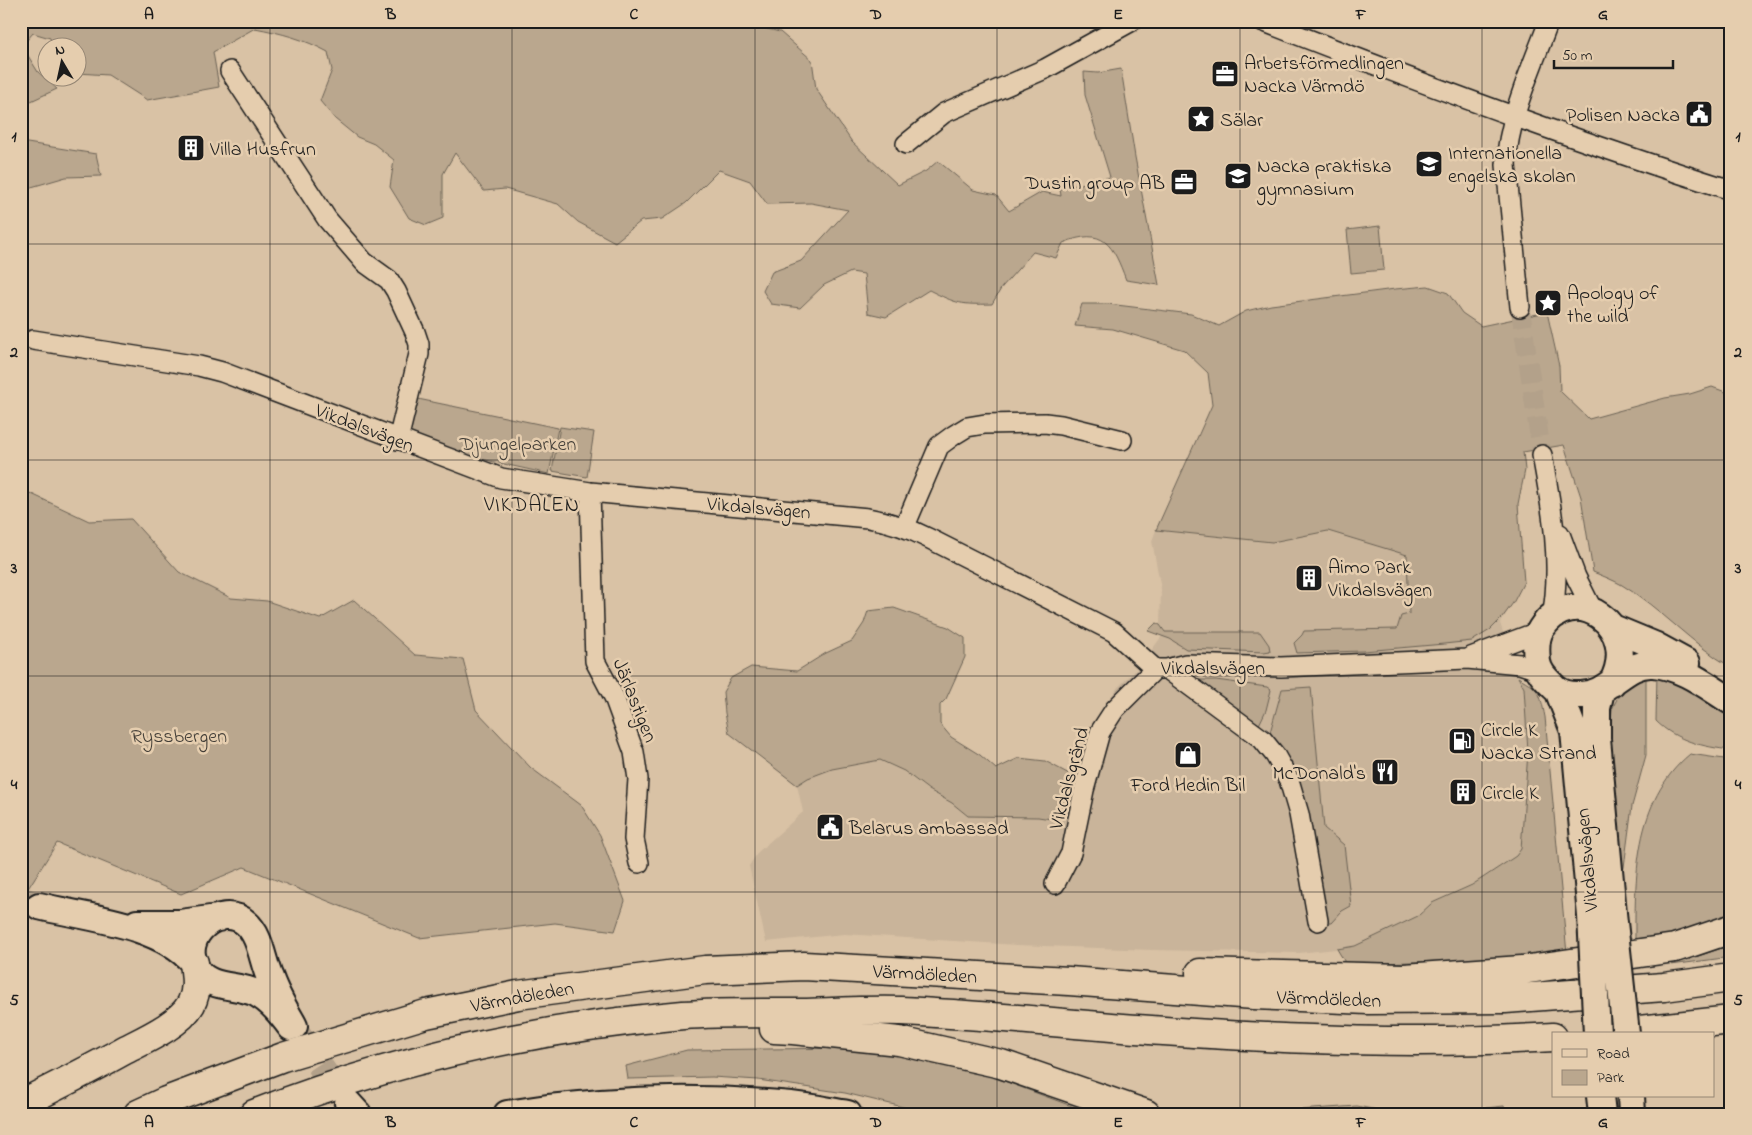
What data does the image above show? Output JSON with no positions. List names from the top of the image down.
{
  "streets": {
    "highway": ["Värmdöleden"],
    "street": ["Vikdalsvägen", "Järlastigen", "Vikdalsgränd"]
  },
  "crossings": [
    ["Vikdalsvägen", "Järlastigen"],
    ["Vikdalsvägen", "Vikdalsgränd"]
  ],
  "districts": ["VIKDALEN"],
  "parks": ["Djungelparken", "Ryssbergen"],
  "places": {
    "office": ["Arbetsförmedlingen Nacka Värmdö", "Dustin group AB"],
    "public building": ["Polisen Nacka", "Belarus ambassad"],
    "place": ["Sälar", "Apology of the wild"],
    "building": ["Villa Husfrun", "Aimo Park Vikdalsvägen", "Circle K"],
    "school or university": ["Internationella engelska skolan", "Nacka praktiska gymnasium"],
    "fuel station": ["Circle K Nacka Strand"],
    "shop": ["Ford Hedin Bil"],
    "restaurant": ["McDonald's"]
  },
  "legend": ["Road", "Park"],
  "scale_bar": "50 m",
  "north": "top",
  "grid": {
    "columns": [
      "A",
      "B",
      "C",
      "D",
      "E",
      "F",
      "G"
    ],
    "rows": [
      "1",
      "2",
      "3",
      "4",
      "5"
    ]
  }
}
